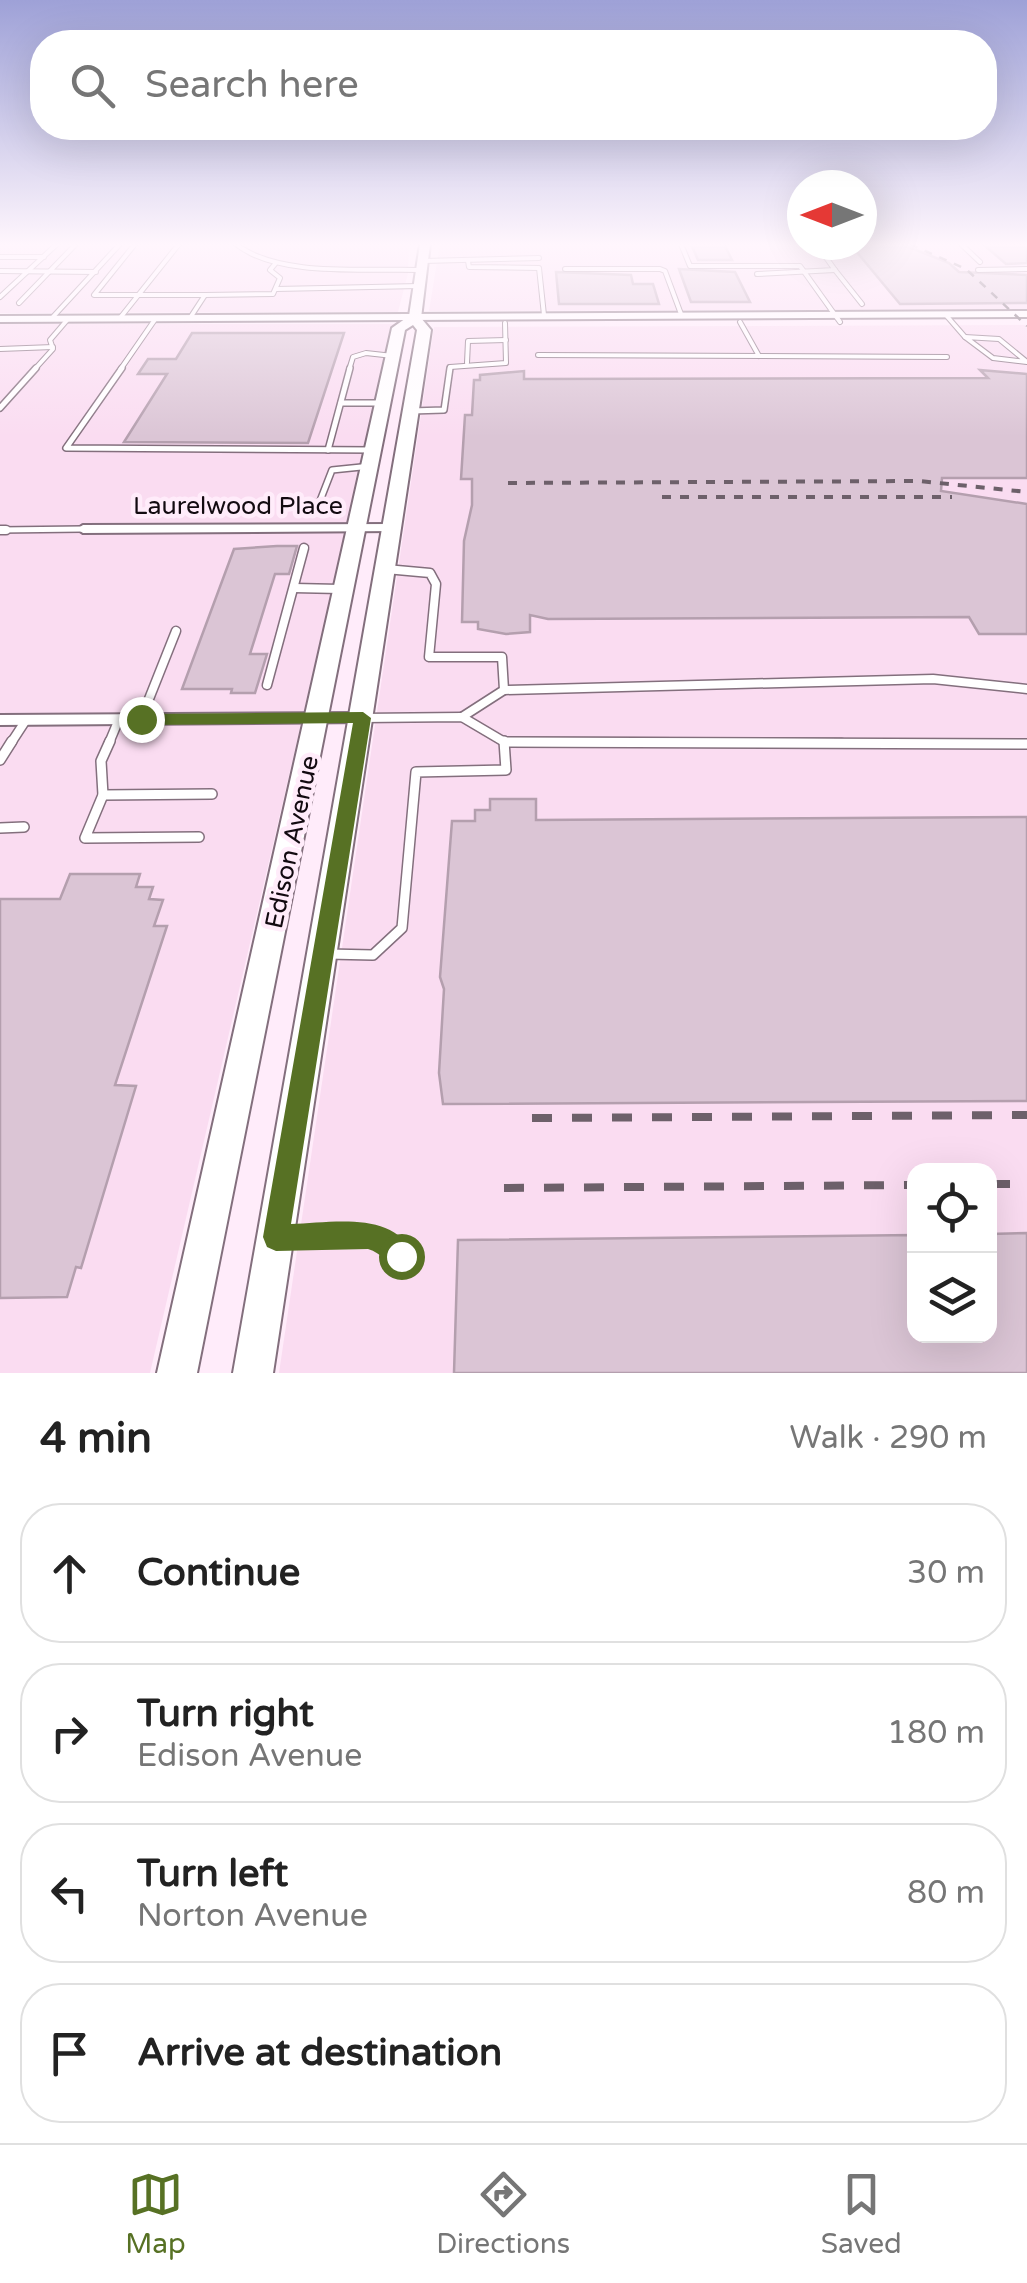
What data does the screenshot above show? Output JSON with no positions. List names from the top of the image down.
{
  "streets": {
    "main road": ["Edison Avenue"],
    "street": ["Laurelwood Place"]
  },
  "crossings": [
    ["Laurelwood Place", "Edison Avenue"]
  ],
  "north": "left",
  "page": {
    "search": "Search here",
    "heading": ["4 min", "Walk · 290 m"],
    "list": [
      ["Continue", "30 m"],
      ["Turn right", "Edison Avenue", "180 m"],
      ["Turn left", "Norton Avenue", "80 m"],
      "Arrive at destination"
    ],
    "nav": ["Map", "Directions", "Saved"]
  }
}
